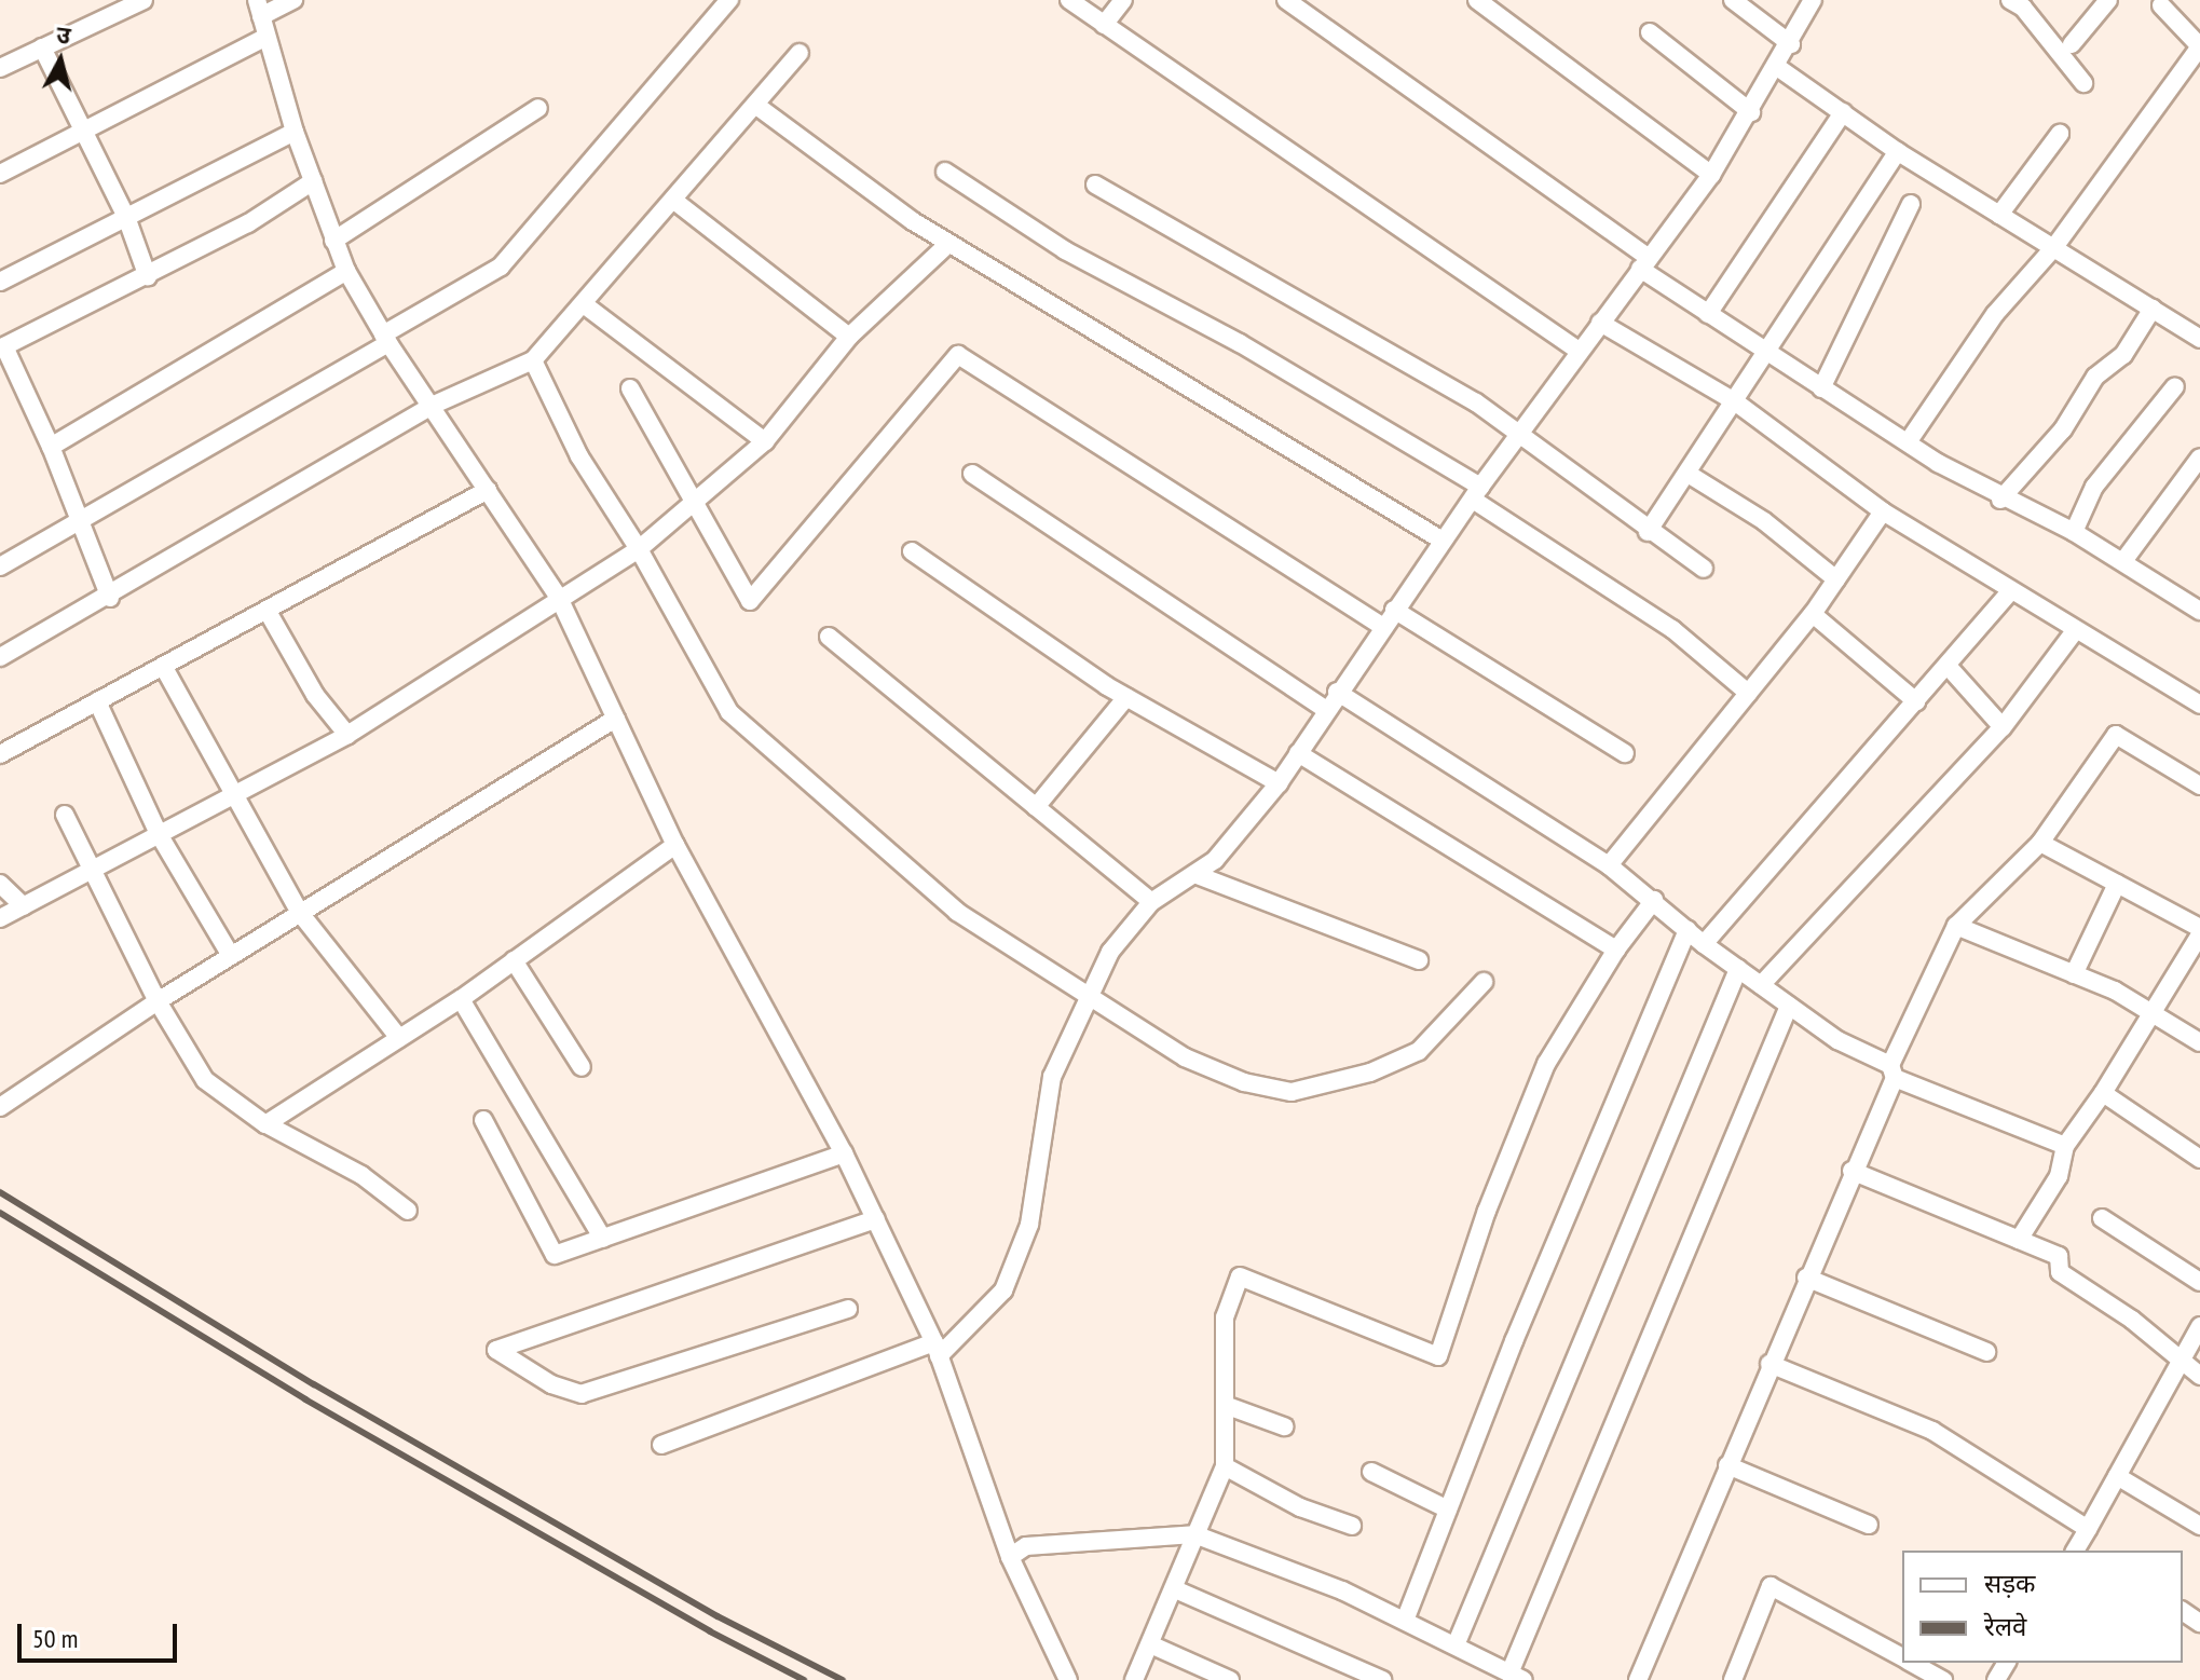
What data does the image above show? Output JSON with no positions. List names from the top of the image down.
{
  "legend": ["सड़क", "रेलवे"],
  "scale_bar": "50 m",
  "north": "top"
}
